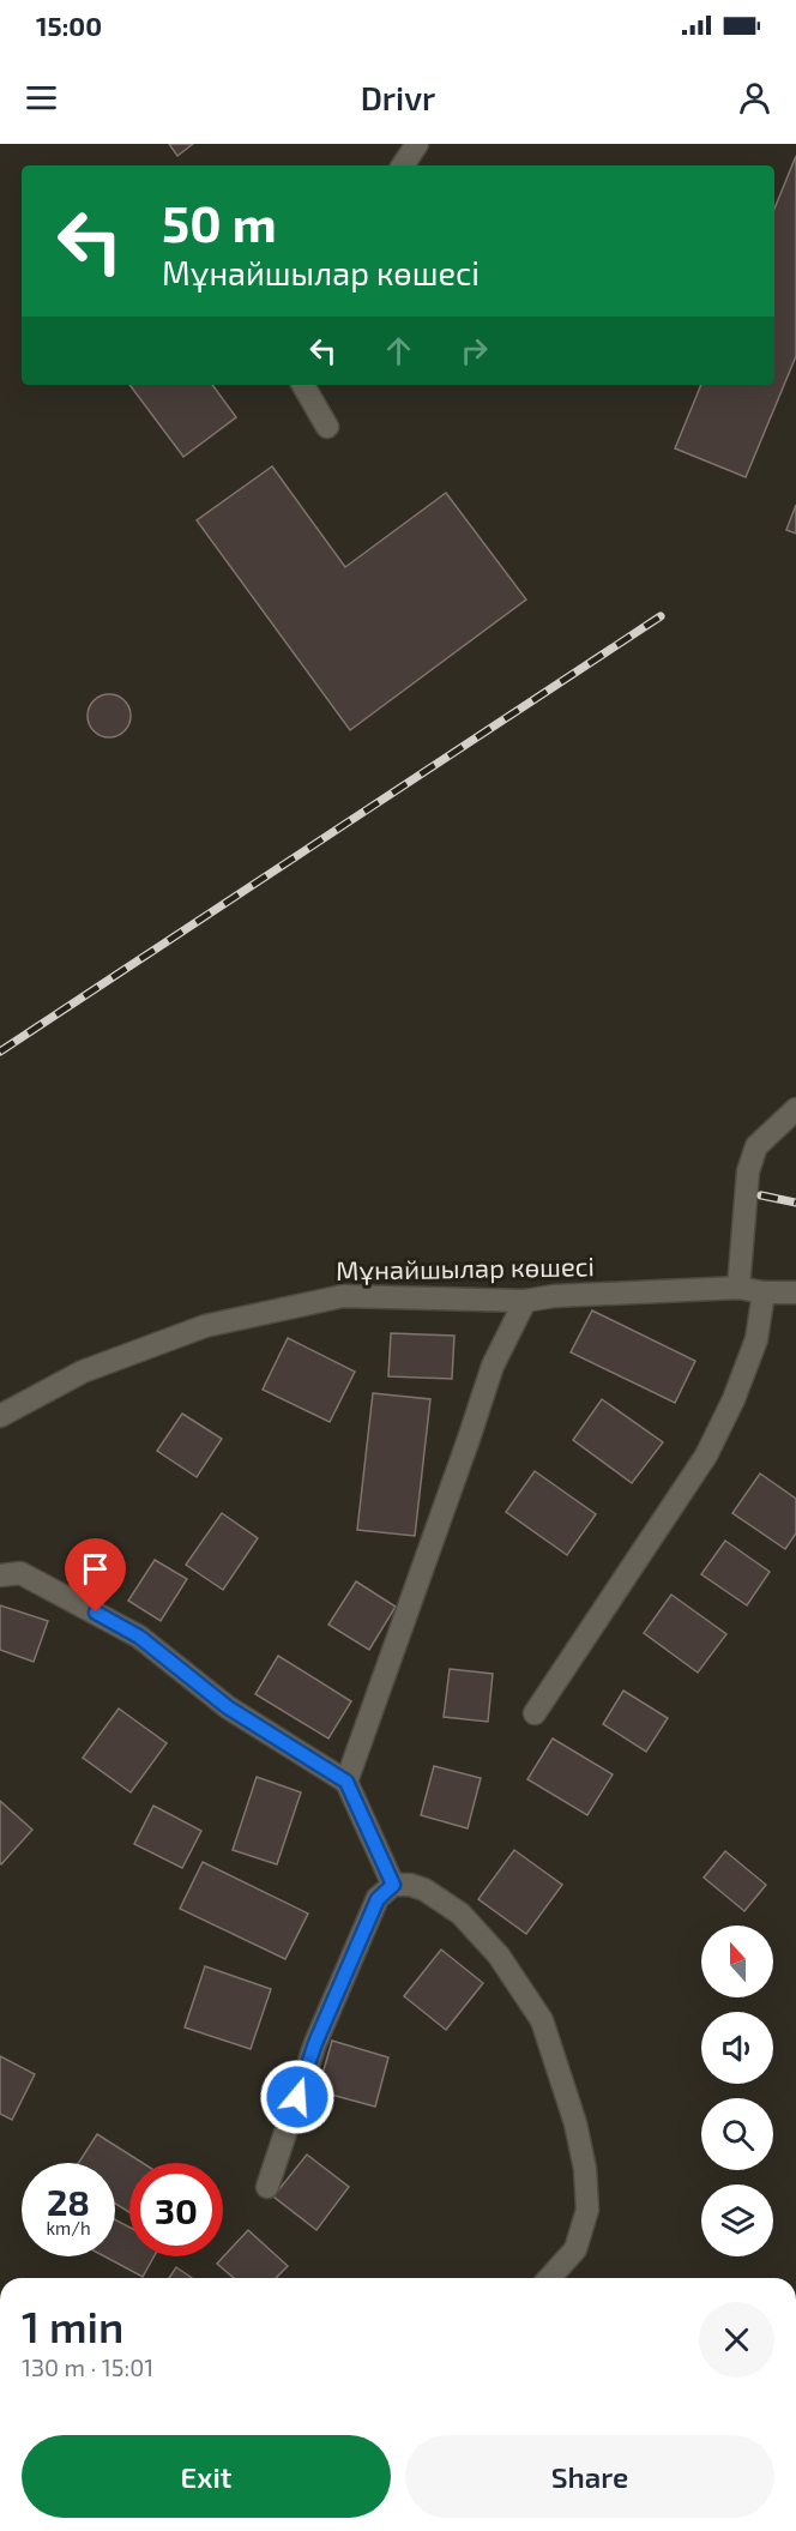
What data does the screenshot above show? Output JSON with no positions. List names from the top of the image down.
{
  "streets": {
    "street": ["Мұнайшылар көшесі"]
  },
  "north": "top",
  "page": {
    "status": "15:00",
    "header": "Drivr",
    "turn": ["50 m", "Мұнайшылар көшесі"],
    "speed": "28 km/h",
    "limit": "30",
    "heading": ["1 min", "130 m · 15:01"],
    "buttons": ["Exit", "Share"]
  }
}
